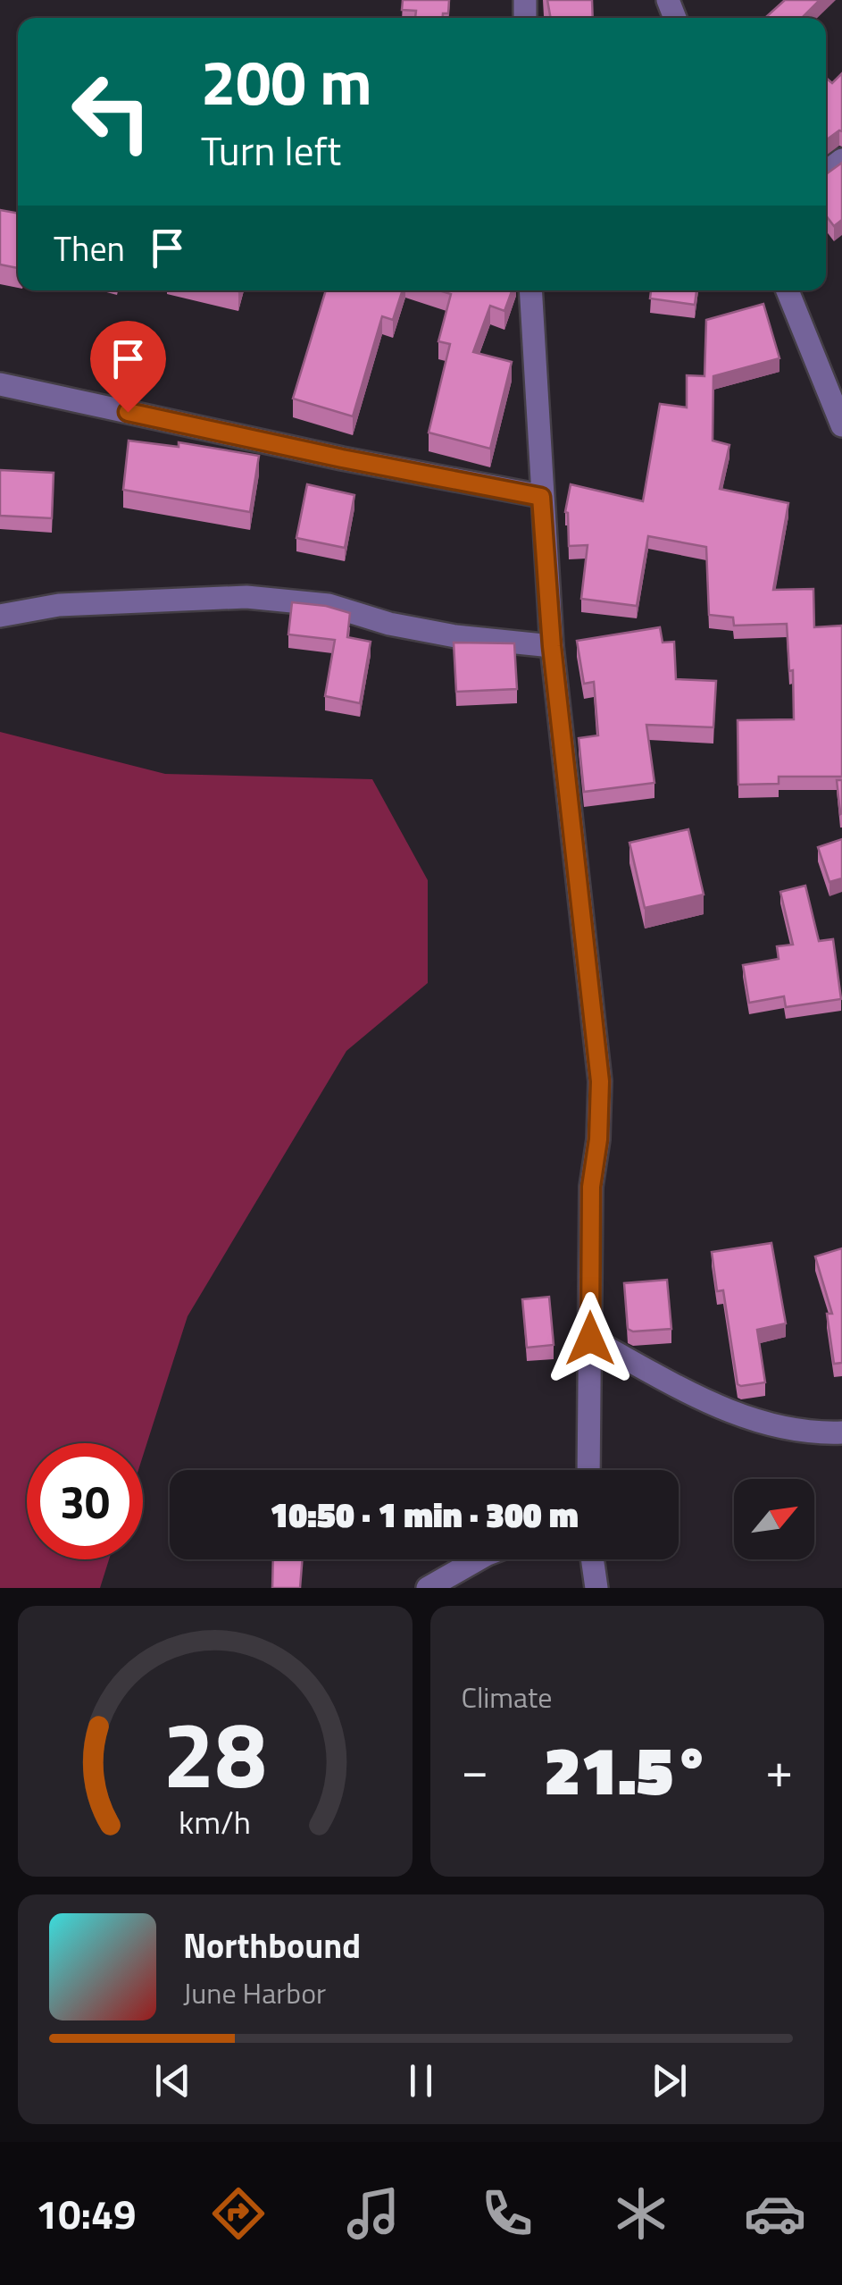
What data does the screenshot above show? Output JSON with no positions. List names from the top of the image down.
{
  "north": "top right",
  "page": {
    "turn": ["200 m", "Turn left"],
    "then": "Then",
    "limit": "30",
    "trip": "10:50 · 1 min · 300 m",
    "tile": "Climate",
    "heat": ["−", "21.5°", "+"],
    "song": ["Northbound", "June Harbor"],
    "tabs": "10:49",
    "gauge": ["28", "km/h"]
  }
}
